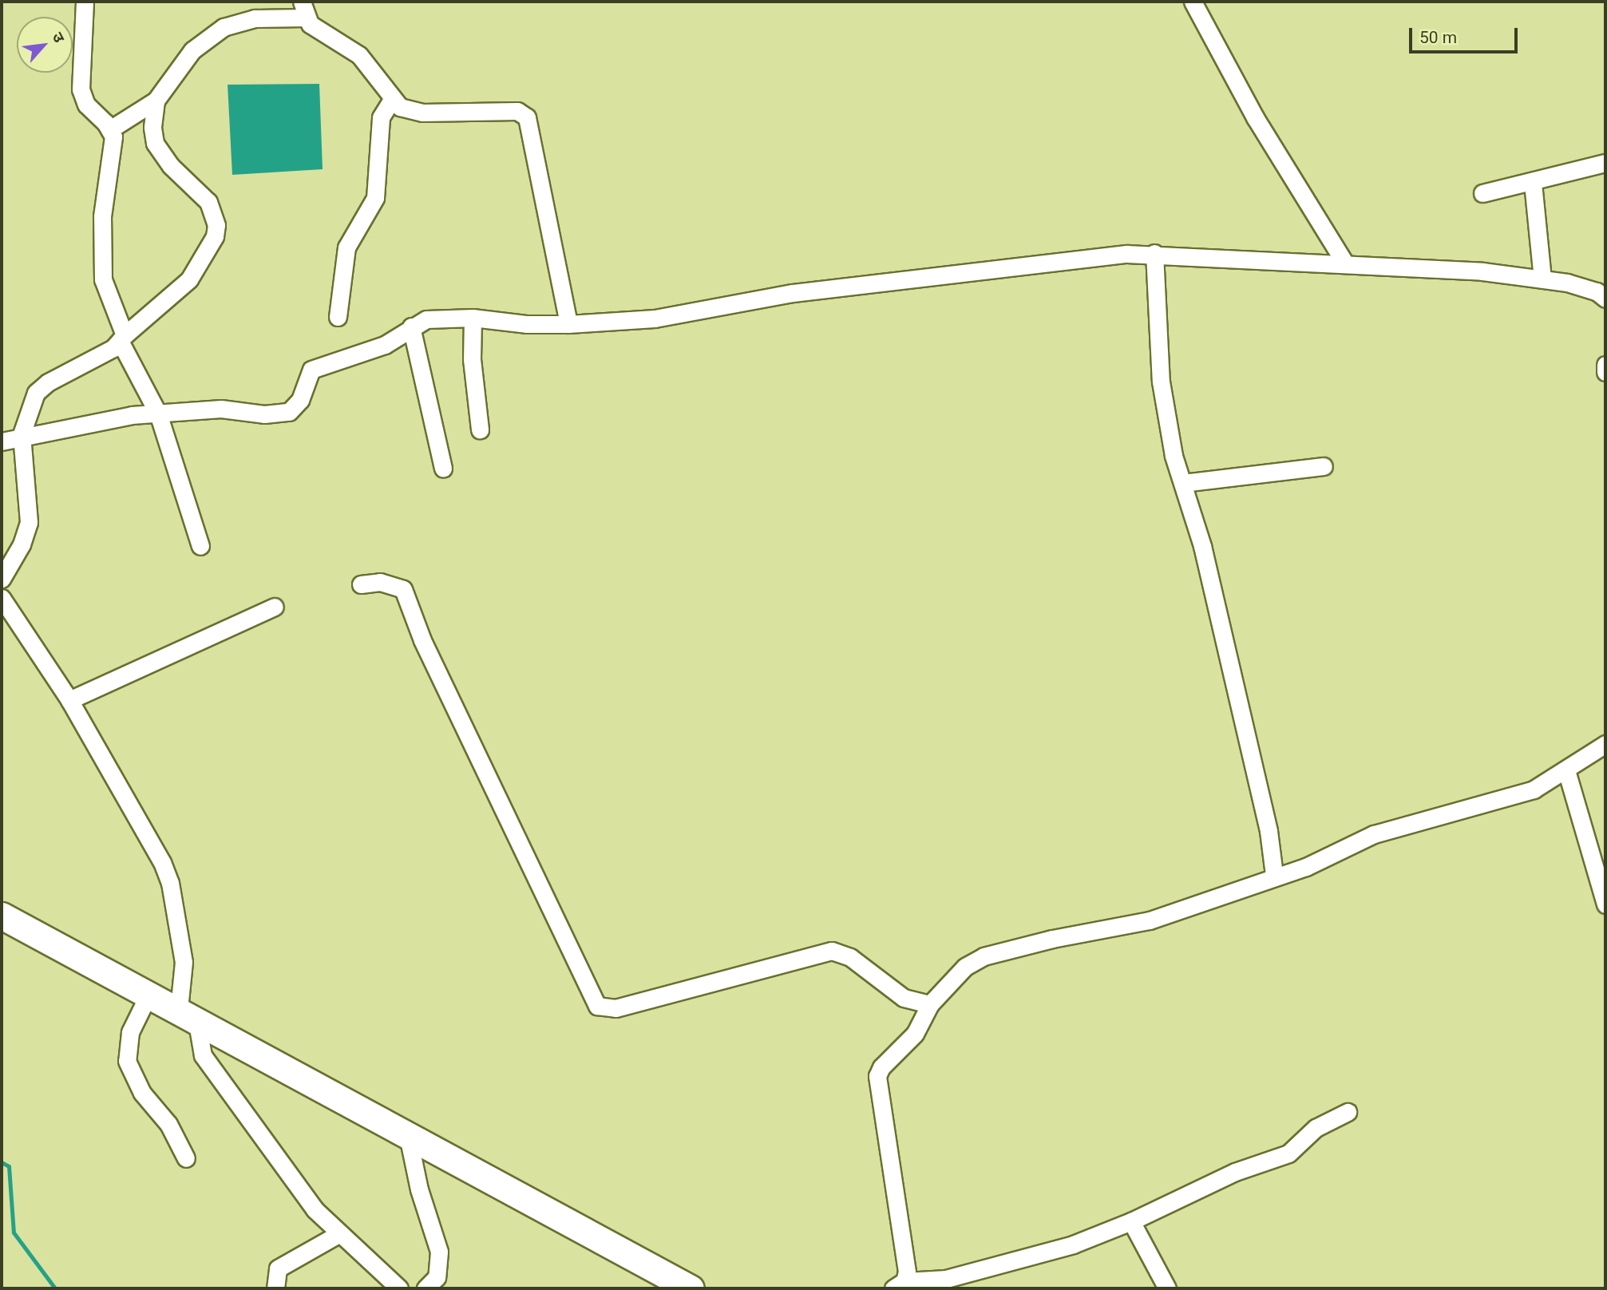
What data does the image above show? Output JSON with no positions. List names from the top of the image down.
{
  "scale_bar": "50 m",
  "north": "top right"
}
